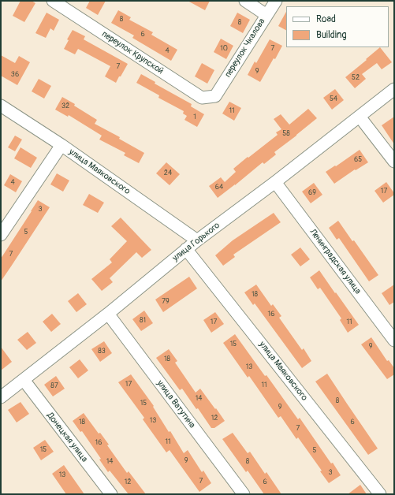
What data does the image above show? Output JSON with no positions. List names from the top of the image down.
{
  "streets": {
    "street": [
      "переулок Чкалова",
      "переулок Крупской",
      "улица Маяковского",
      "улица Горького",
      "Ленинградская улица",
      "улица Ватутина",
      "Донецкая улица"
    ]
  },
  "crossings": [
    ["переулок Чкалова", "переулок Крупской"],
    ["улица Маяковского", "улица Горького"],
    ["улица Горького", "Ленинградская улица"],
    ["улица Горького", "улица Ватутина"],
    ["улица Горького", "Донецкая улица"]
  ],
  "house_numbers": [
    "8",
    "8",
    "6",
    "10",
    "7",
    "4",
    "7",
    "9",
    "36",
    "52",
    "54",
    "32",
    "11",
    "1",
    "58",
    "65",
    "24",
    "4",
    "64",
    "17",
    "69",
    "3",
    "5",
    "7",
    "18",
    "79",
    "16",
    "81",
    "17",
    "11",
    "15",
    "9",
    "83",
    "18",
    "13",
    "17",
    "11",
    "87",
    "14",
    "8",
    "15",
    "9",
    "12",
    "13",
    "18",
    "6",
    "7",
    "11",
    "16",
    "15",
    "5",
    "9",
    "14",
    "8",
    "3",
    "13",
    "7",
    "12",
    "6"
  ],
  "legend": ["Road", "Building"]
}
